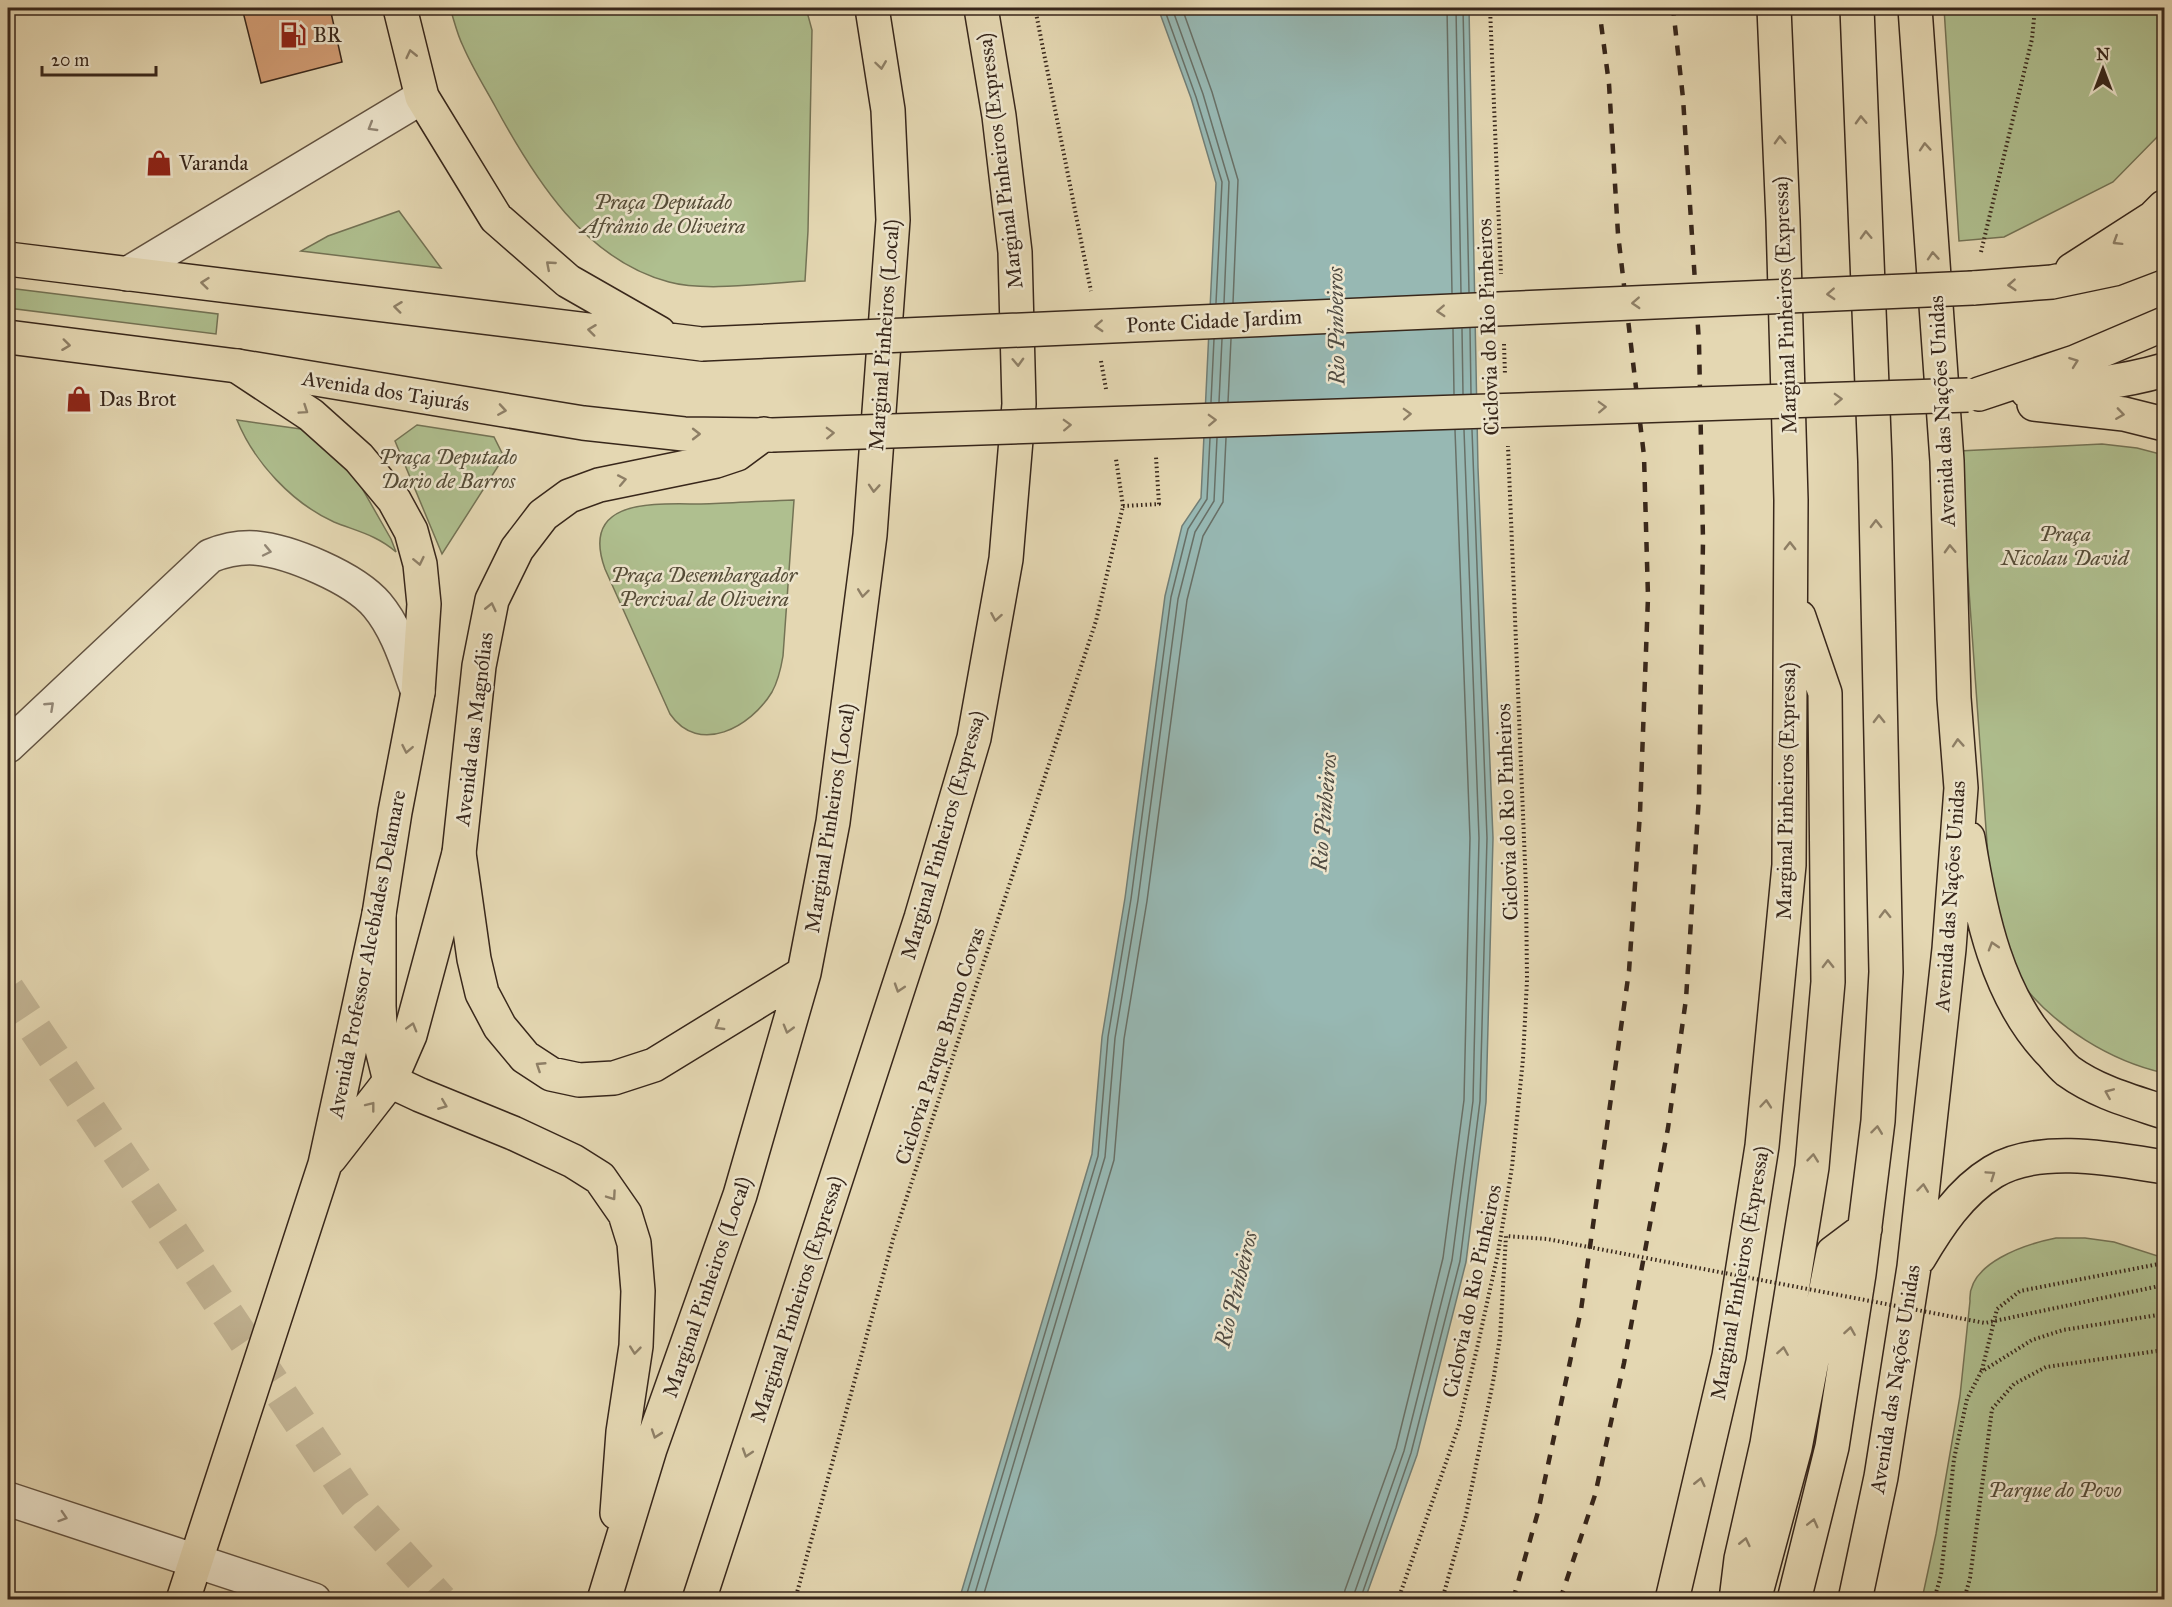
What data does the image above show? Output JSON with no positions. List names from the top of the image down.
{
  "streets": {
    "main road": [
      "Marginal Pinheiros (Expressa)",
      "Ponte Cidade Jardim",
      "Marginal Pinheiros (Local)",
      "Avenida dos Tajurás",
      "Avenida das Nações Unidas",
      "Avenida das Magnólias",
      "Avenida Professor Alcebíades Delamare"
    ],
    "path": ["Ciclovia do Rio Pinheiros", "Ciclovia Parque Bruno Covas"]
  },
  "crossings": [
    ["Avenida dos Tajurás", "Avenida das Magnólias"],
    ["Avenida dos Tajurás", "Avenida Professor Alcebíades Delamare"],
    ["Avenida das Magnólias", "Avenida Professor Alcebíades Delamare"]
  ],
  "one_way": ["Marginal Pinheiros (Local)", "Avenida das Magnólias", "Avenida Professor Alcebíades Delamare"],
  "water": ["Rio Pinheiros"],
  "parks": [
    "Praça Deputado Afrânio de Oliveira",
    "Praça Deputado Dario de Barros",
    "Praça Nicolau David",
    "Praça Desembargador Percival de Oliveira",
    "Parque do Povo"
  ],
  "places": {
    "fuel station": ["BR"],
    "shop": ["Varanda", "Das Brot"]
  },
  "scale_bar": "20 m",
  "north": "top"
}
